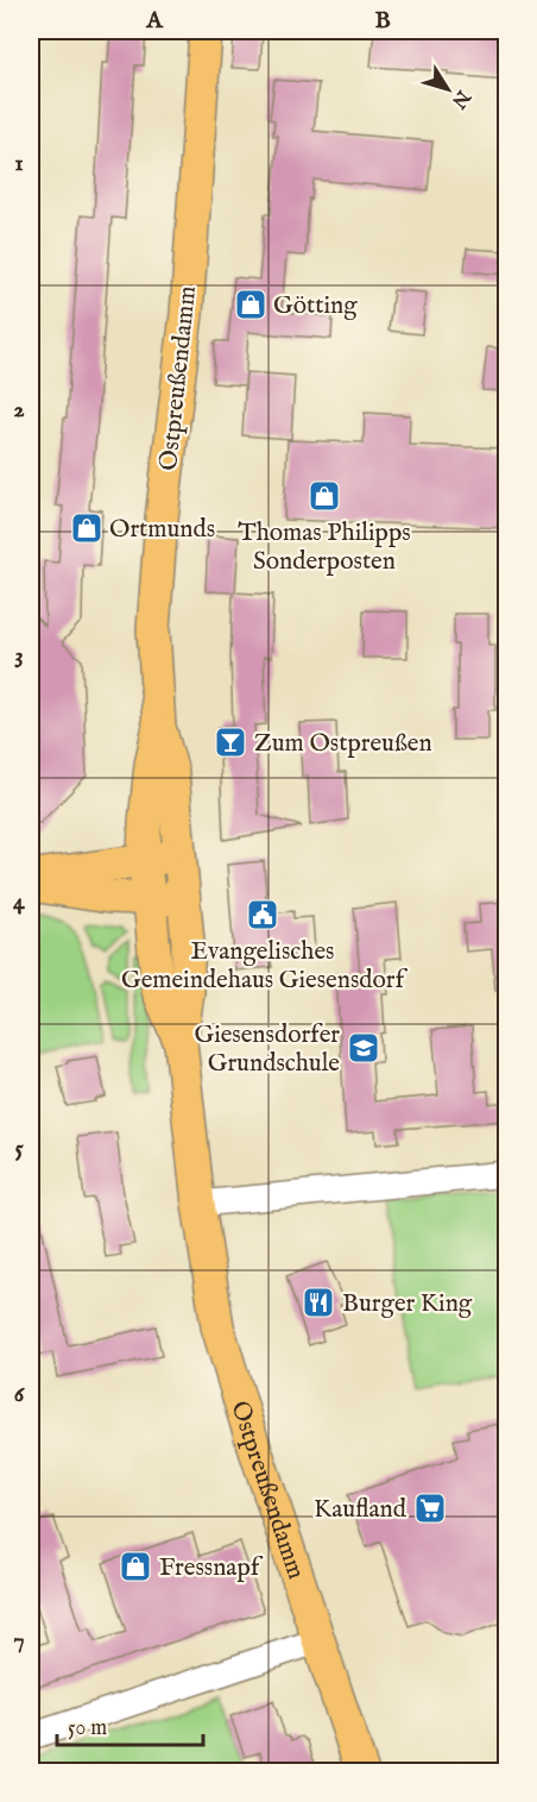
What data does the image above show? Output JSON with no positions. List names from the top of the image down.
{
  "streets": {
    "main road": ["Ostpreußendamm"]
  },
  "places": {
    "shop": [
      "Götting",
      "Thomas Philipps Sonderposten",
      "Ortmunds",
      "Fressnapf"
    ],
    "bar": ["Zum Ostpreußen"],
    "public building": ["Evangelisches Gemeindehaus Giesensdorf"],
    "school or university": ["Giesensdorfer Grundschule"],
    "restaurant": ["Burger King"],
    "supermarket": ["Kaufland"]
  },
  "scale_bar": "50 m",
  "north": "bottom right",
  "grid": {
    "columns": ["A", "B"],
    "rows": [
      "1",
      "2",
      "3",
      "4",
      "5",
      "6",
      "7"
    ]
  }
}
